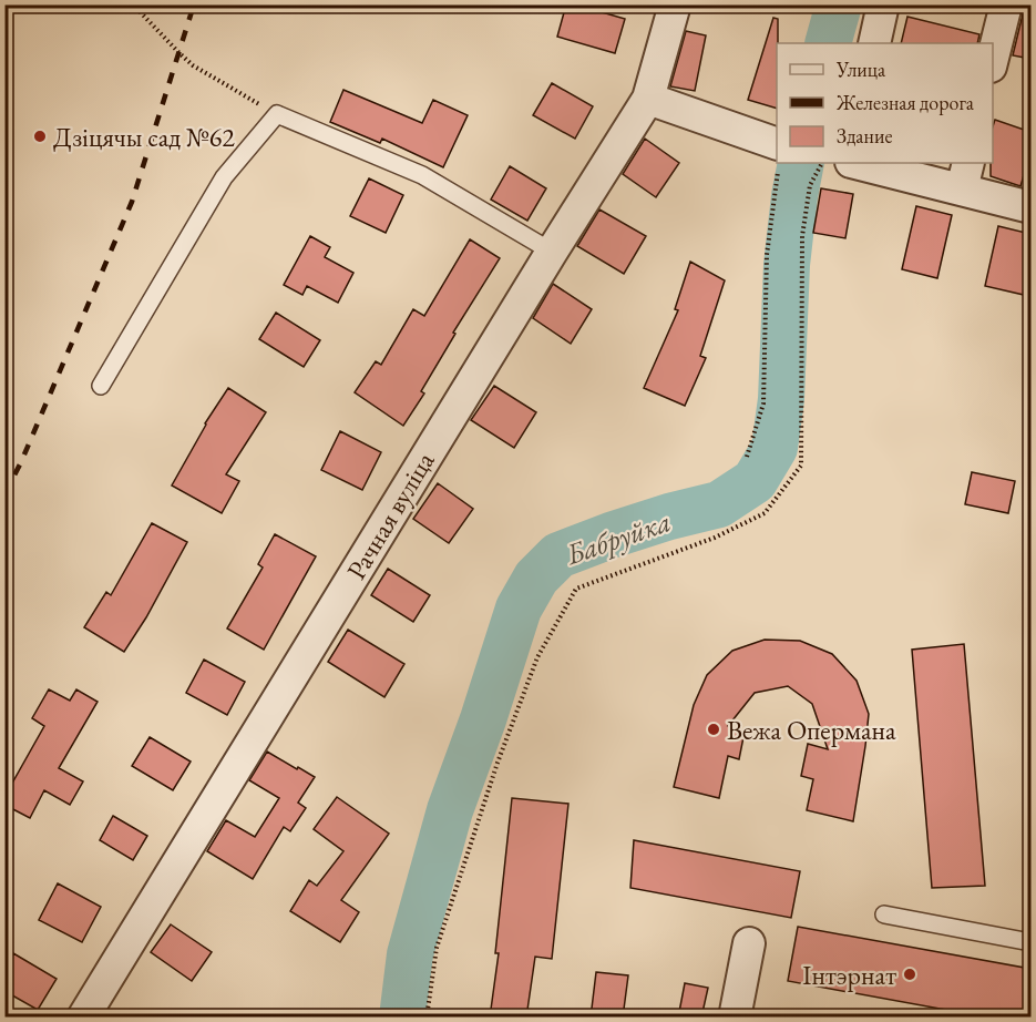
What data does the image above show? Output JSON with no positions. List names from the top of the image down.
{
  "streets": {
    "street": ["Рачная вуліца"]
  },
  "water": ["Бабруйка"],
  "places": ["Дзіцячы сад №62", "Вежа Опермана", "Інтэрнат"],
  "legend": ["Улица", "Железная дорога", "Здание"]
}
